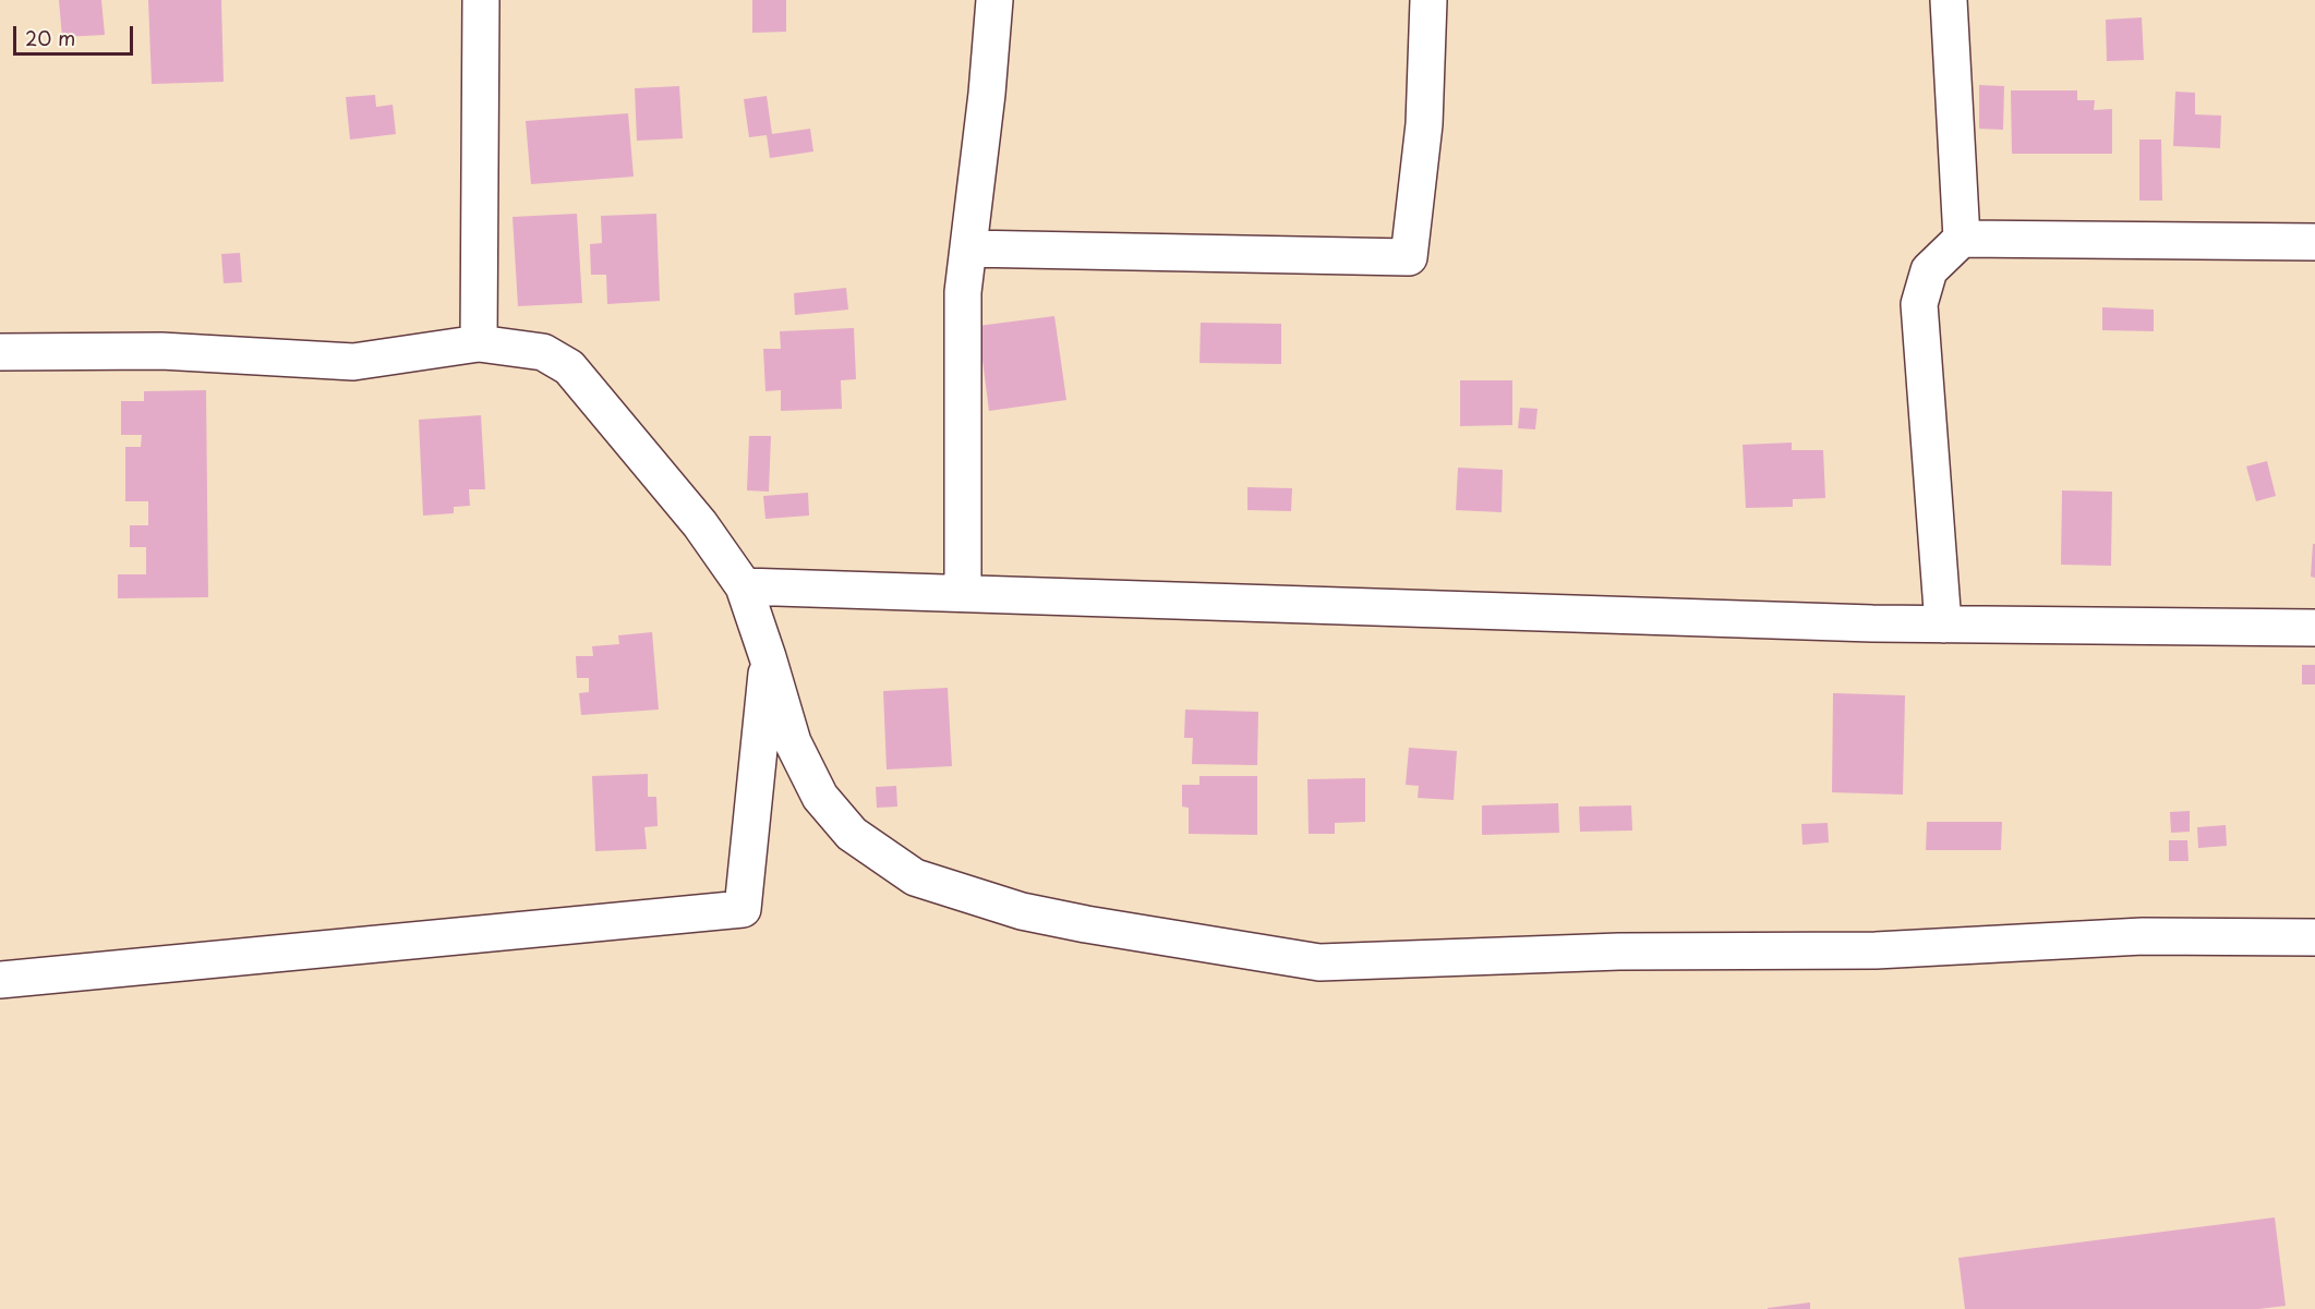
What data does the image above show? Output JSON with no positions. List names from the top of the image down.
{
  "scale_bar": "20 m"
}
